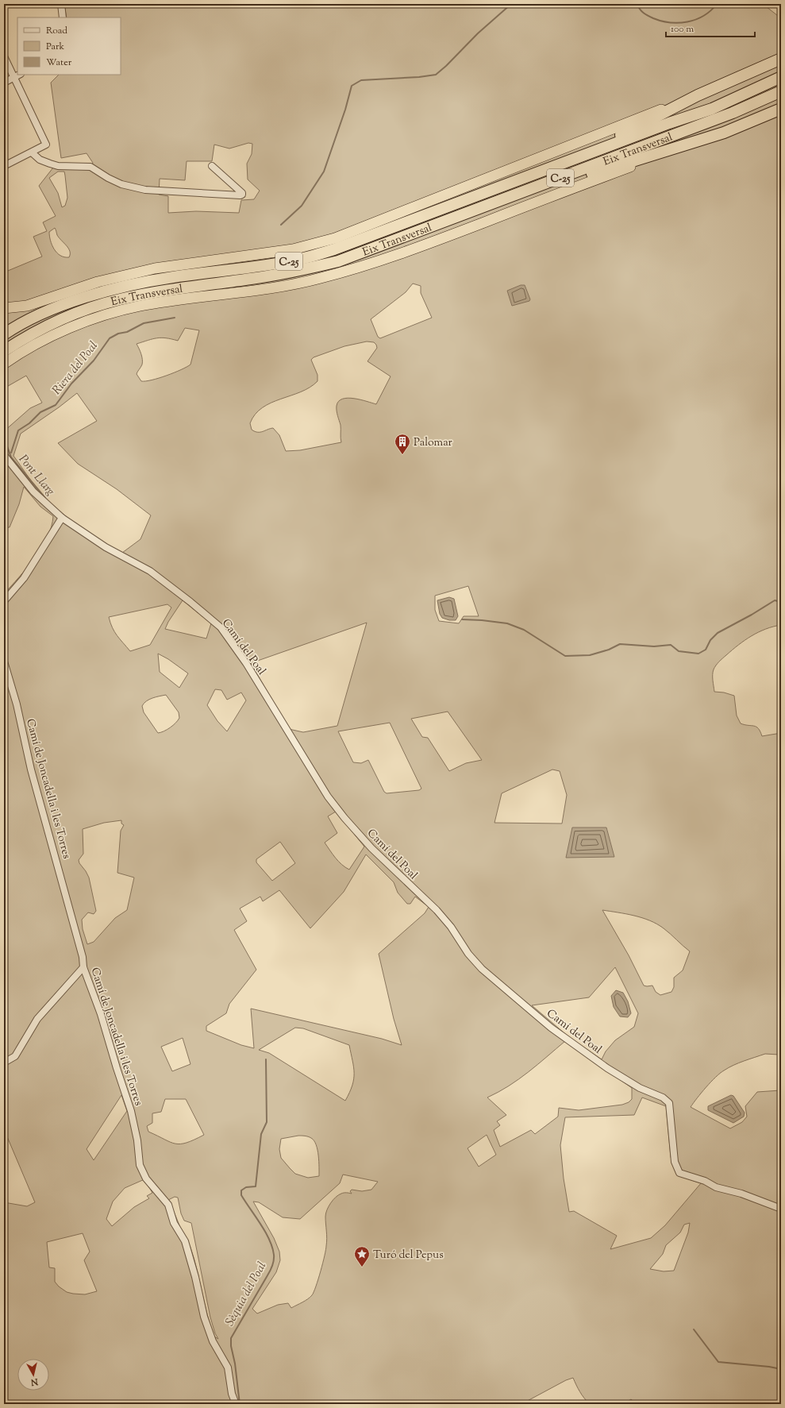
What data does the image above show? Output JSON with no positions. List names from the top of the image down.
{
  "streets": {
    "highway": ["Eix Transversal", "C-25"],
    "street": ["Camí del Poal", "Camí de Joncadella i les Torres"]
  },
  "water": ["Riera del Poal", "Pont Llarg", "Sèquia del Poal"],
  "places": {
    "building": ["Palomar"],
    "place": ["Turó del Pepus"]
  },
  "legend": ["Road", "Park", "Water"],
  "scale_bar": "100 m",
  "north": "bottom"
}
